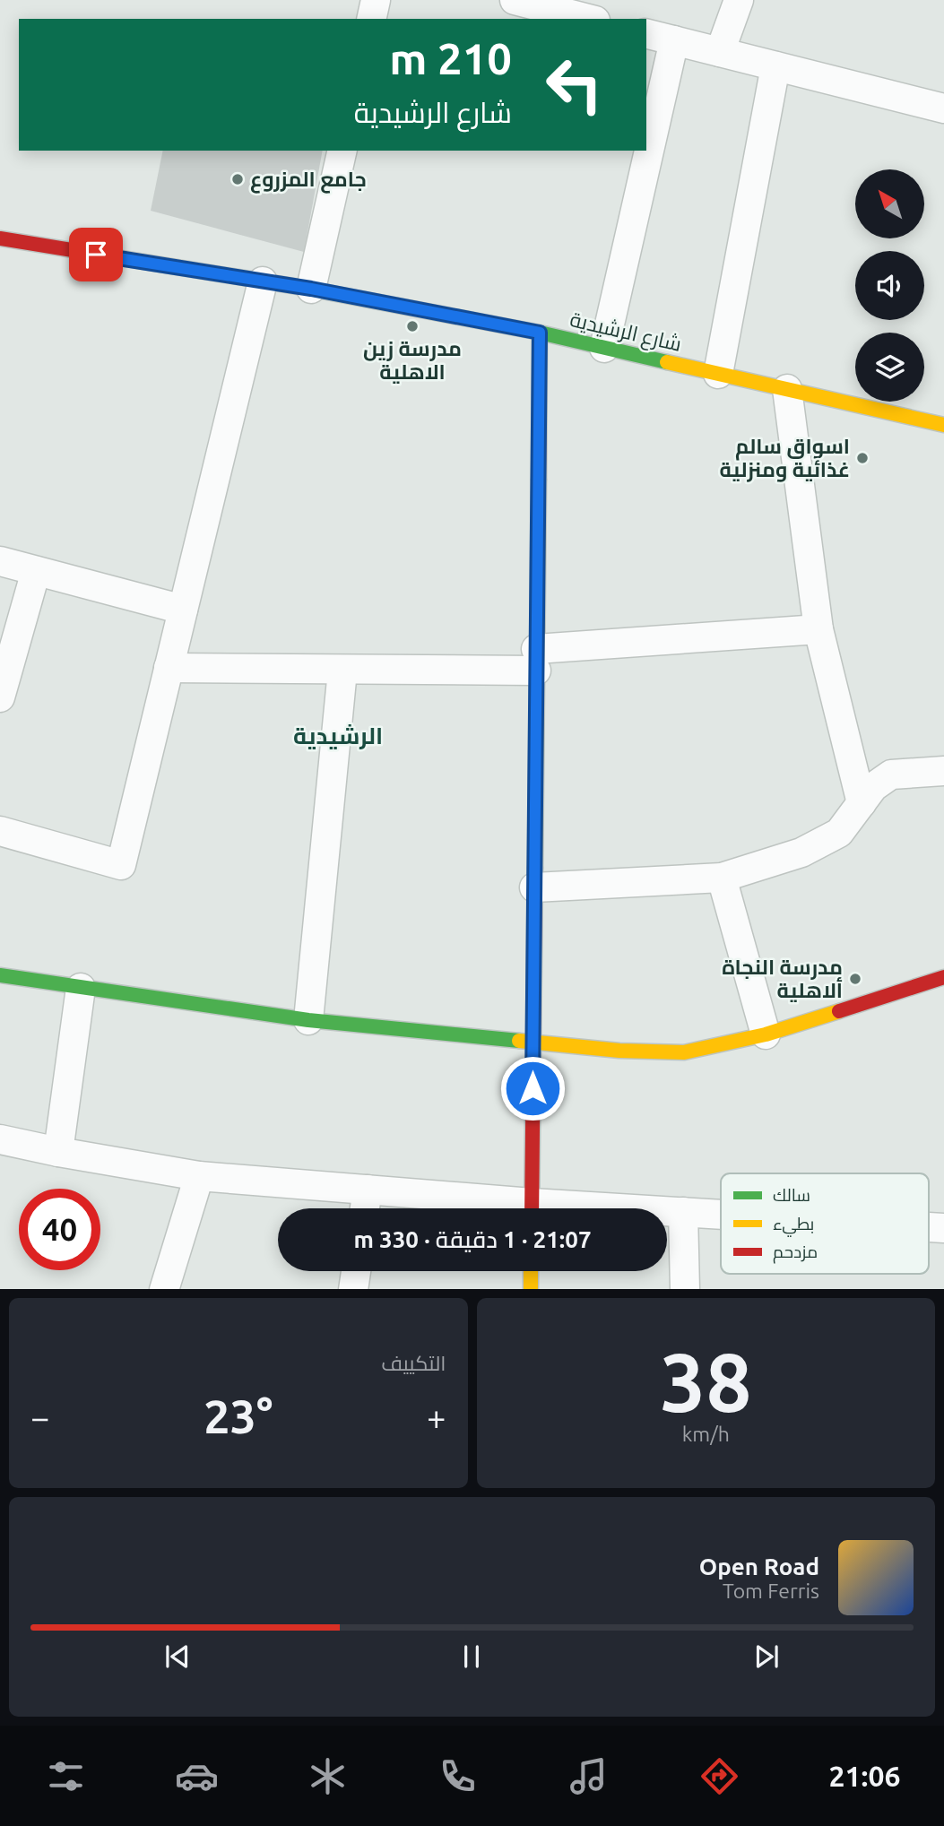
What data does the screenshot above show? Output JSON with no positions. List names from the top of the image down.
{
  "streets": {
    "street": ["شارع الرشيدية"]
  },
  "districts": ["الرشيدية"],
  "places": [
    "جامع المزروع",
    "مدرسة زين الاهلية",
    "اسواق سالم غذائية ومنزلية",
    "مدرسة النجاة ألاهلية"
  ],
  "legend": ["سالك", "بطيء", "مزدحم"],
  "north": "top left",
  "page": {
    "turn": ["210 m", "شارع الرشيدية"],
    "limit": "40",
    "trip": "21:07 · 1 دقيقة · 330 m",
    "tile": [
      ["38", "km/h"],
      "التكييف"
    ],
    "heat": ["−", "23°", "+"],
    "song": ["Open Road", "Tom Ferris"],
    "tabs": "21:06"
  }
}
